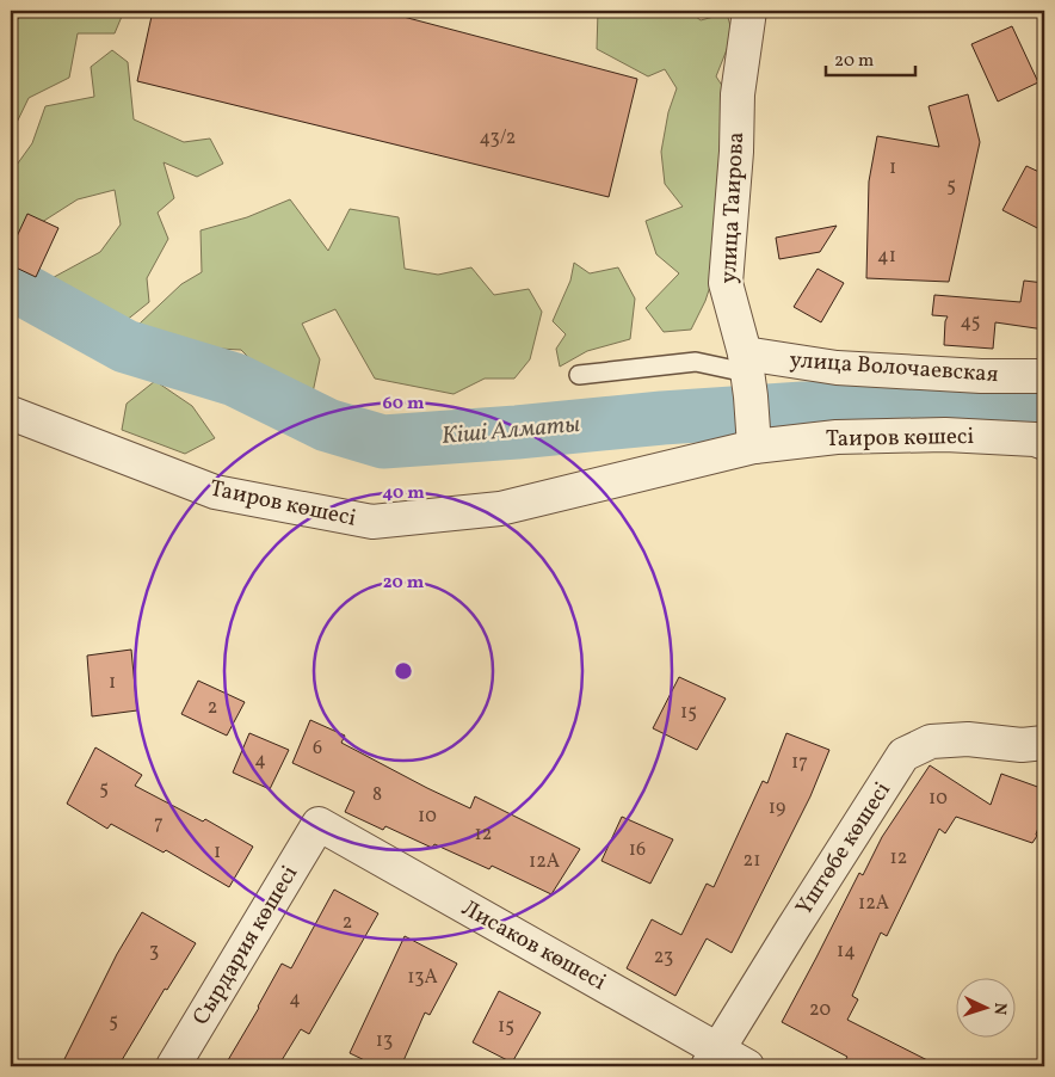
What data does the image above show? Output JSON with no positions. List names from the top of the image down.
{
  "streets": {
    "street": [
      "улица Таирова",
      "улица Волочаевская",
      "Таиров көшесі",
      "Үштөбе көшесі",
      "Сырдария көшесі",
      "Лисаков көшесі"
    ]
  },
  "crossings": [
    ["улица Таирова", "улица Волочаевская"],
    ["улица Таирова", "Таиров көшесі"],
    ["Үштөбе көшесі", "Лисаков көшесі"],
    ["Сырдария көшесі", "Лисаков көшесі"]
  ],
  "water": ["Кіші Алматы"],
  "house_numbers": [
    "43/2",
    "1",
    "5",
    "41",
    "45",
    "1",
    "2",
    "15",
    "6",
    "4",
    "17",
    "5",
    "8",
    "10",
    "19",
    "10",
    "7",
    "12",
    "16",
    "1",
    "12",
    "21",
    "12А",
    "12А",
    "2",
    "3",
    "14",
    "23",
    "13А",
    "4",
    "20",
    "5",
    "15",
    "13"
  ],
  "scale_bar": "20 m",
  "north": "right",
  "rings": ["60 m", "40 m", "20 m"]
}
